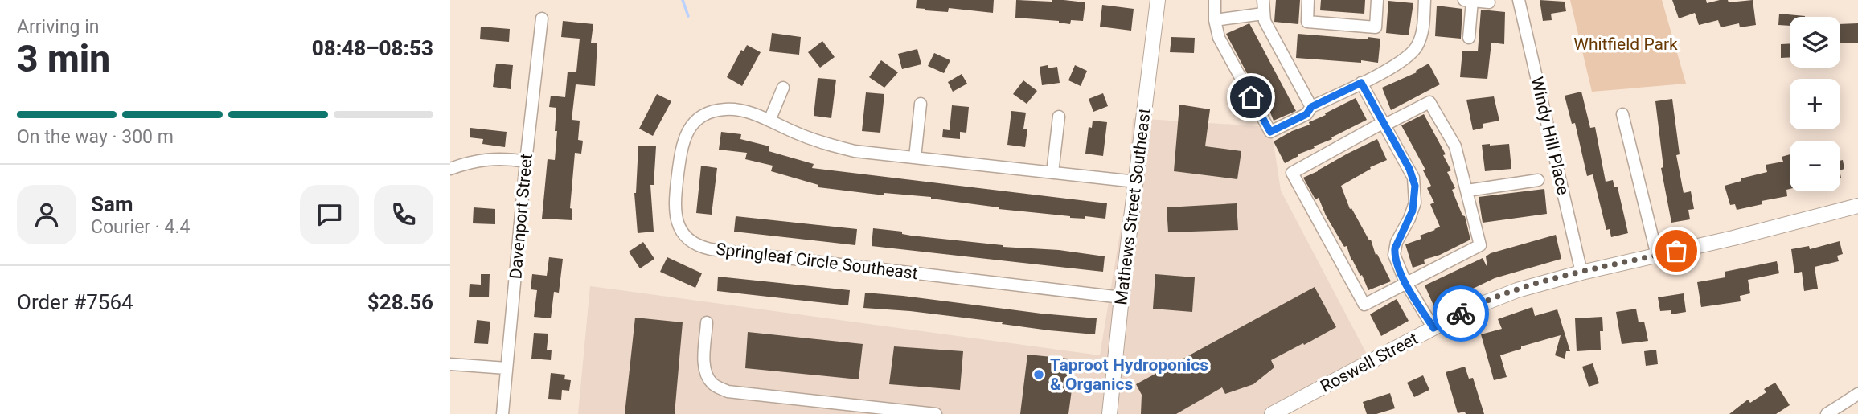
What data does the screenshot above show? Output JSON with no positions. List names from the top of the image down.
{
  "streets": {
    "street": [
      "Windy Hill Place",
      "Mathews Street Southeast",
      "Davenport Street",
      "Springleaf Circle Southeast",
      "Roswell Street"
    ]
  },
  "crossings": [
    ["Windy Hill Place", "Roswell Street"],
    ["Mathews Street Southeast", "Springleaf Circle Southeast"]
  ],
  "parks": ["Whitfield Park"],
  "places": ["Taproot Hydroponics & Organics"],
  "page": {
    "heading": ["3 min", "Arriving in", "08:48–08:53"],
    "panel": [
      "Sam",
      "Courier · 4.4",
      "Order #7564",
      "$28.56"
    ],
    "map_buttons": ["+", "−"],
    "bar": "On the way · 300 m"
  }
}
